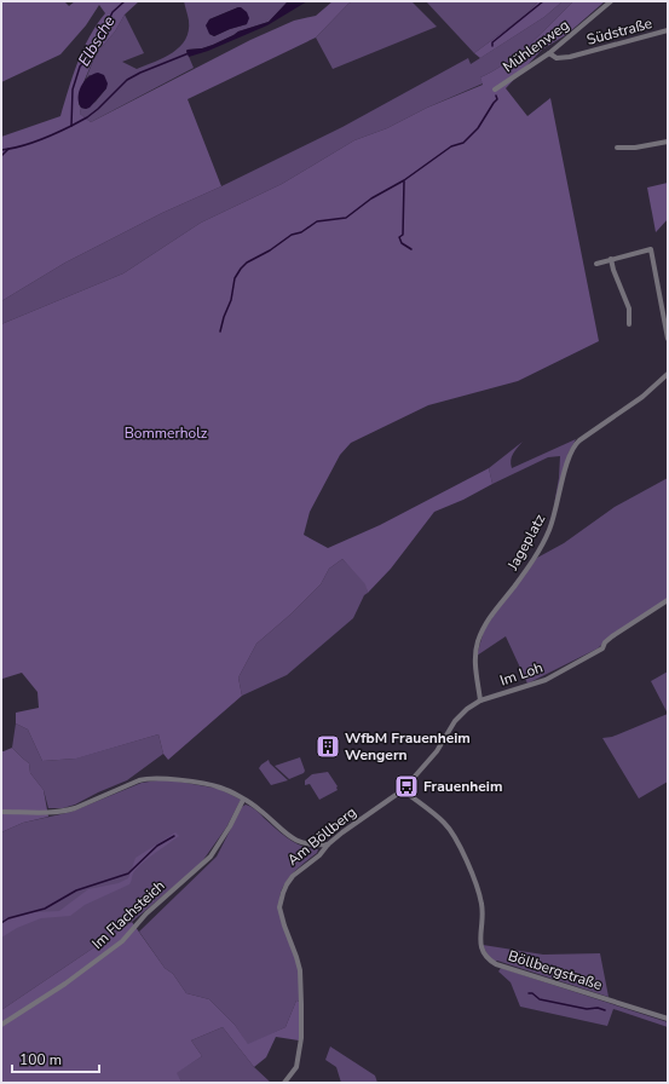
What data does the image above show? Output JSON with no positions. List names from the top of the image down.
{
  "streets": {
    "street": [
      "Südstraße",
      "Mühlenweg",
      "Jageplatz",
      "Im Loh",
      "Am Böllberg",
      "Im Flachsteich",
      "Böllbergstraße"
    ]
  },
  "crossings": [
    ["Südstraße", "Mühlenweg"],
    ["Jageplatz", "Im Loh"],
    ["Im Loh", "Am Böllberg"],
    ["Im Loh", "Böllbergstraße"],
    ["Am Böllberg", "Böllbergstraße"]
  ],
  "water": ["Elbsche"],
  "parks": ["Bommerholz"],
  "places": {
    "building": ["WfbM Frauenheim Wengern"],
    "bus stop": ["Frauenheim"]
  },
  "scale_bar": "100 m"
}
